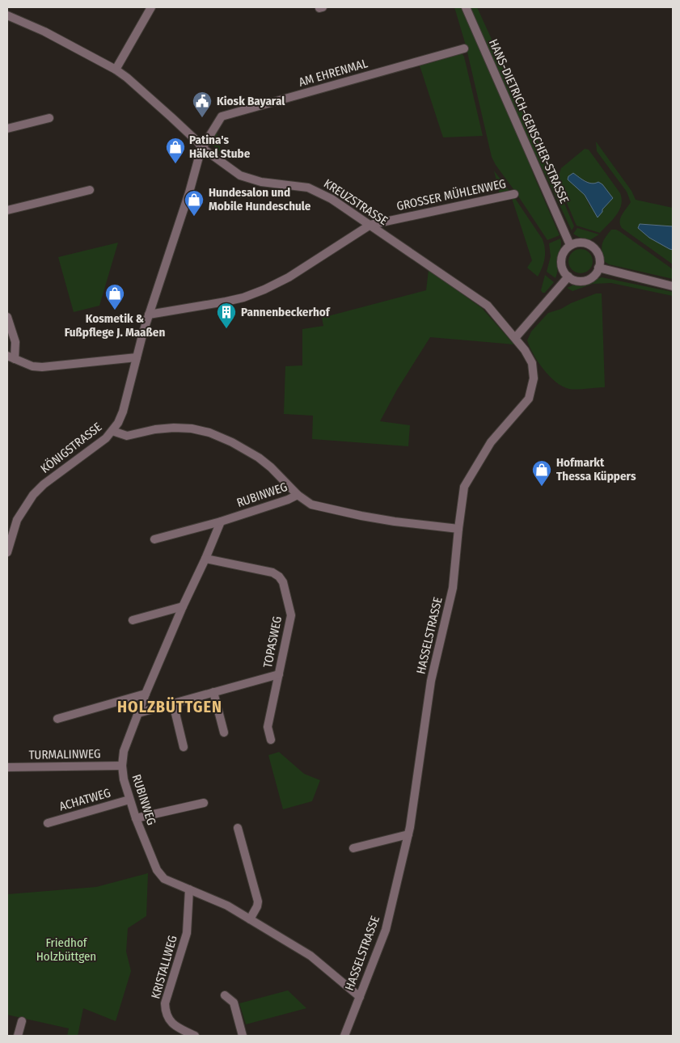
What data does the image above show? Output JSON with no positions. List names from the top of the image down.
{
  "streets": {
    "street": [
      "AM EHRENMAL",
      "HANS-DIETRICH-GENSCHER-STRASSE",
      "GROSSER MÜHLENWEG",
      "KREUZSTRASSE",
      "KÖNIGSTRASSE",
      "RUBINWEG",
      "HASSELSTRASSE",
      "TOPASWEG",
      "TURMALINWEG",
      "ACHATWEG",
      "KRISTALLWEG"
    ]
  },
  "crossings": [
    ["AM EHRENMAL", "KREUZSTRASSE"],
    ["AM EHRENMAL", "KÖNIGSTRASSE"],
    ["GROSSER MÜHLENWEG", "KREUZSTRASSE"],
    ["GROSSER MÜHLENWEG", "KÖNIGSTRASSE"],
    ["KREUZSTRASSE", "KÖNIGSTRASSE"],
    ["KREUZSTRASSE", "HASSELSTRASSE"],
    ["RUBINWEG", "HASSELSTRASSE"],
    ["RUBINWEG", "TOPASWEG"],
    ["RUBINWEG", "TURMALINWEG"],
    ["RUBINWEG", "ACHATWEG"],
    ["RUBINWEG", "KRISTALLWEG"]
  ],
  "districts": ["HOLZBÜTTGEN"],
  "parks": ["Friedhof Holzbüttgen"],
  "places": {
    "public building": ["Kiosk Bayaral"],
    "shop": [
      "Patina's Häkel Stube",
      "Hundesalon und Mobile Hundeschule",
      "Kosmetik & Fußpflege J. Maaßen",
      "Hofmarkt Thessa Küppers"
    ],
    "building": ["Pannenbeckerhof"]
  }
}
